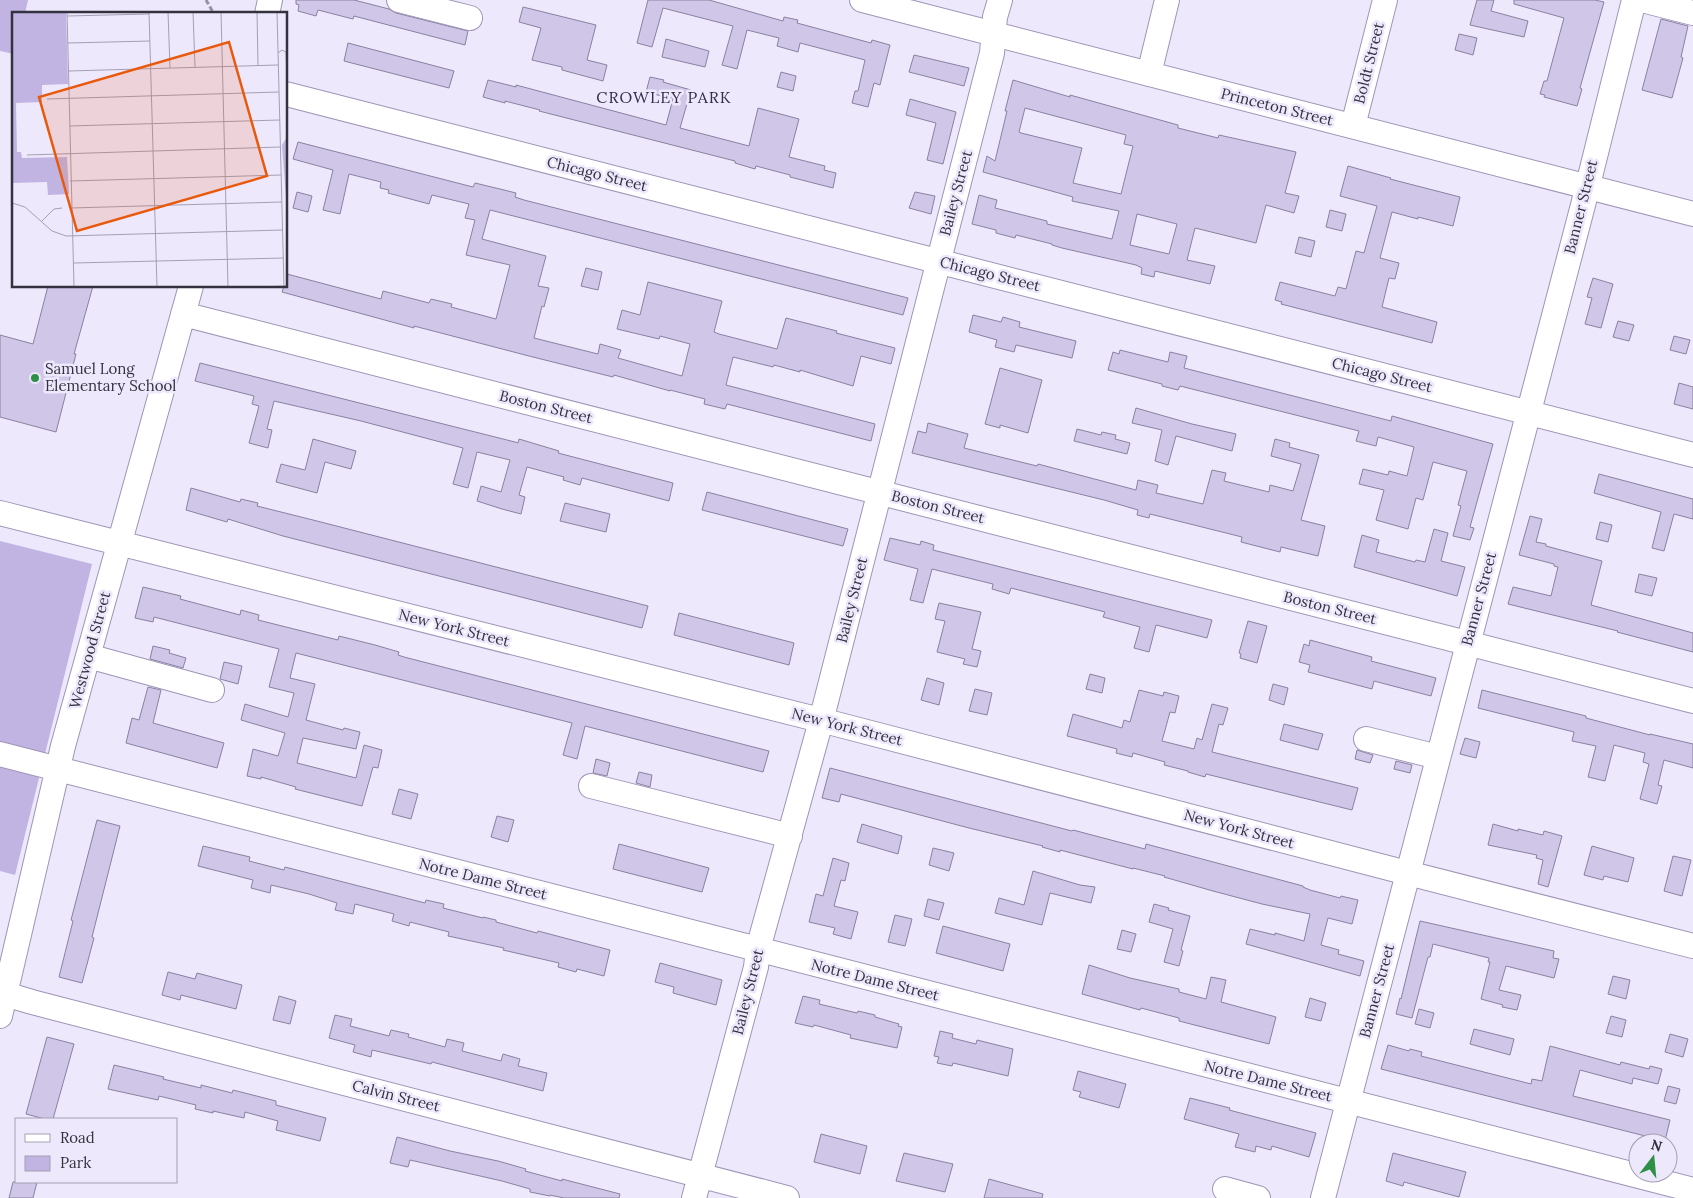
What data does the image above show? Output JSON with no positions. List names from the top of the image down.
{
  "streets": {
    "street": [
      "Boldt Street",
      "Princeton Street",
      "Chicago Street",
      "Bailey Street",
      "Banner Street",
      "Boston Street",
      "New York Street",
      "Westwood Street",
      "Notre Dame Street",
      "Calvin Street"
    ]
  },
  "crossings": [
    ["Boldt Street", "Princeton Street"],
    ["Princeton Street", "Bailey Street"],
    ["Princeton Street", "Banner Street"],
    ["Chicago Street", "Bailey Street"],
    ["Chicago Street", "Banner Street"],
    ["Bailey Street", "Boston Street"],
    ["Bailey Street", "New York Street"],
    ["Bailey Street", "Notre Dame Street"],
    ["Bailey Street", "Calvin Street"],
    ["Banner Street", "Boston Street"],
    ["Banner Street", "New York Street"],
    ["Banner Street", "Notre Dame Street"],
    ["Boston Street", "Westwood Street"],
    ["New York Street", "Westwood Street"],
    ["Westwood Street", "Notre Dame Street"],
    ["Westwood Street", "Calvin Street"]
  ],
  "districts": ["CROWLEY PARK"],
  "places": ["Samuel Long Elementary School"],
  "legend": ["Road", "Park"],
  "north": "top"
}
